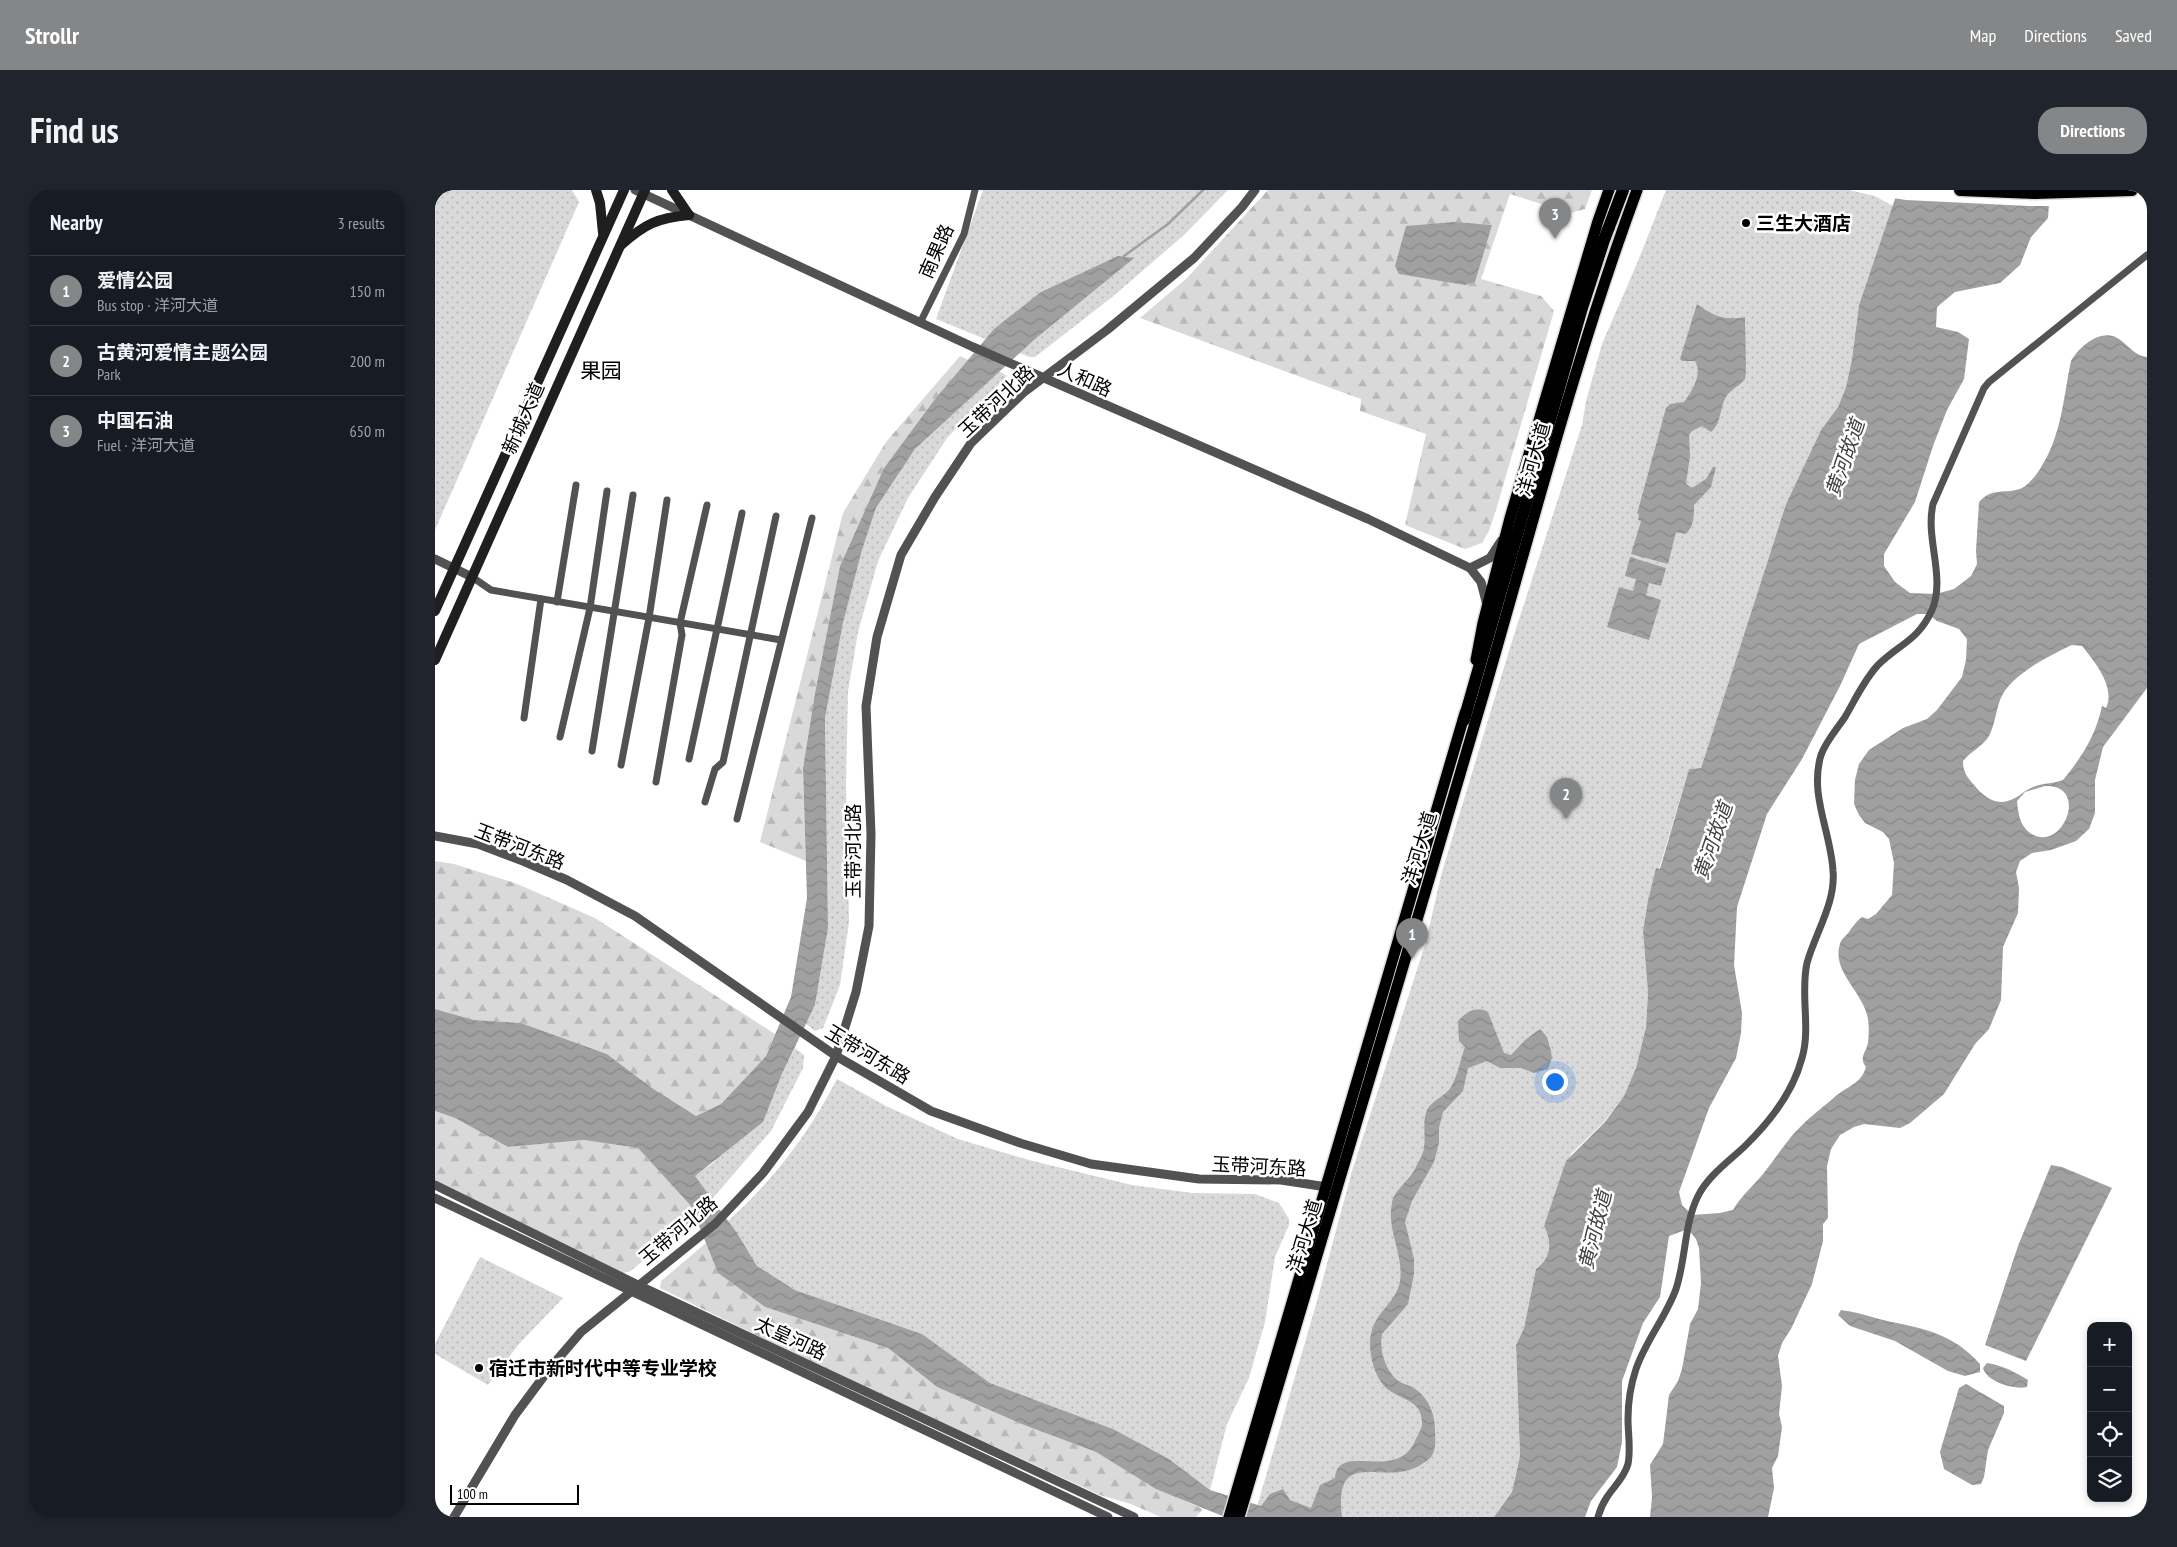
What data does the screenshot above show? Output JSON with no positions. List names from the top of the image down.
{
  "streets": {
    "main road": ["新城大道", "洋河大道"],
    "street": [
      "南果路",
      "人和路",
      "玉带河北路",
      "玉带河东路",
      "太皇河路"
    ]
  },
  "crossings": [
    ["南果路", "人和路"],
    ["人和路", "玉带河北路"],
    ["人和路", "新城大道"],
    ["玉带河北路", "玉带河东路"],
    ["玉带河北路", "太皇河路"],
    ["洋河大道", "玉带河东路"]
  ],
  "districts": ["果园"],
  "water": ["黄河故道"],
  "places": ["三生大酒店", "宿迁市新时代中等专业学校"],
  "scale_bar": "100 m",
  "page": {
    "header": "Strollr",
    "nav": ["Map", "Directions", "Saved"],
    "title": "Find us",
    "buttons": "Directions",
    "heading": ["Nearby", "3 results"],
    "pins": ["3", "2", "1"],
    "list": [
      {
        "mark": "1",
        "name": "爱情公园",
        "note": "Bus stop · 洋河大道",
        "value": "150 m"
      },
      {
        "mark": "2",
        "name": "古黄河爱情主题公园",
        "note": "Park",
        "value": "200 m"
      },
      {
        "mark": "3",
        "name": "中国石油",
        "note": "Fuel · 洋河大道",
        "value": "650 m"
      }
    ],
    "map_buttons": ["+", "−"],
    "scale": "100 m"
  }
}
